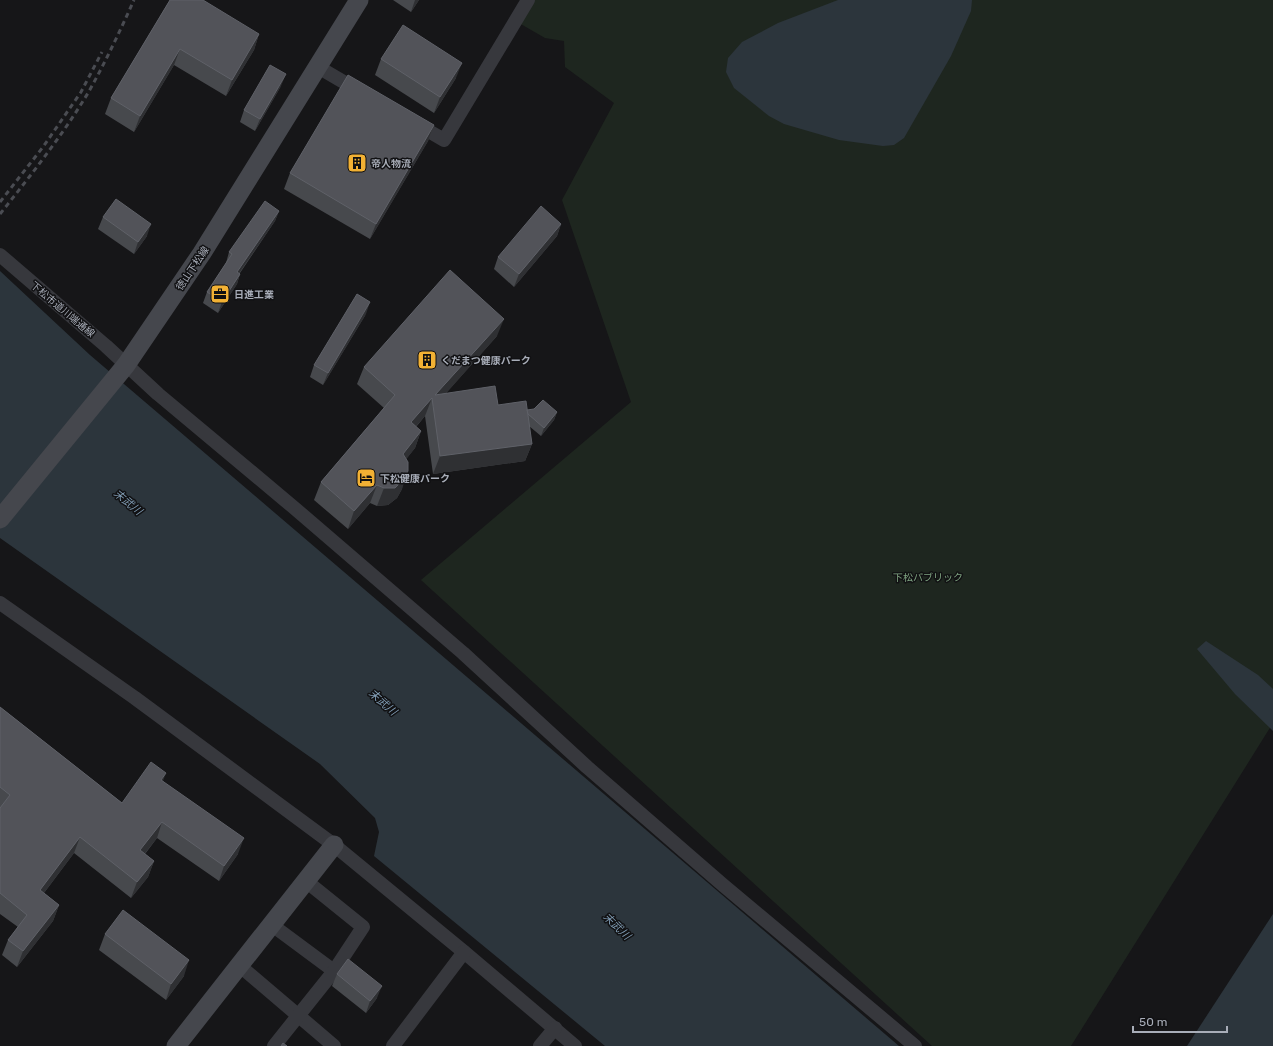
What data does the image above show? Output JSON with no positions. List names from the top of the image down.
{
  "streets": {
    "main road": ["徳山下松線"],
    "street": ["下松市道川端通線"]
  },
  "crossings": [
    ["徳山下松線", "下松市道川端通線"]
  ],
  "water": ["末武川"],
  "parks": ["下松パブリック"],
  "places": {
    "building": ["帝人物流", "くだまつ健康パーク"],
    "office": ["日進工業"],
    "hotel": ["下松健康パーク"]
  },
  "scale_bar": "50 m"
}
